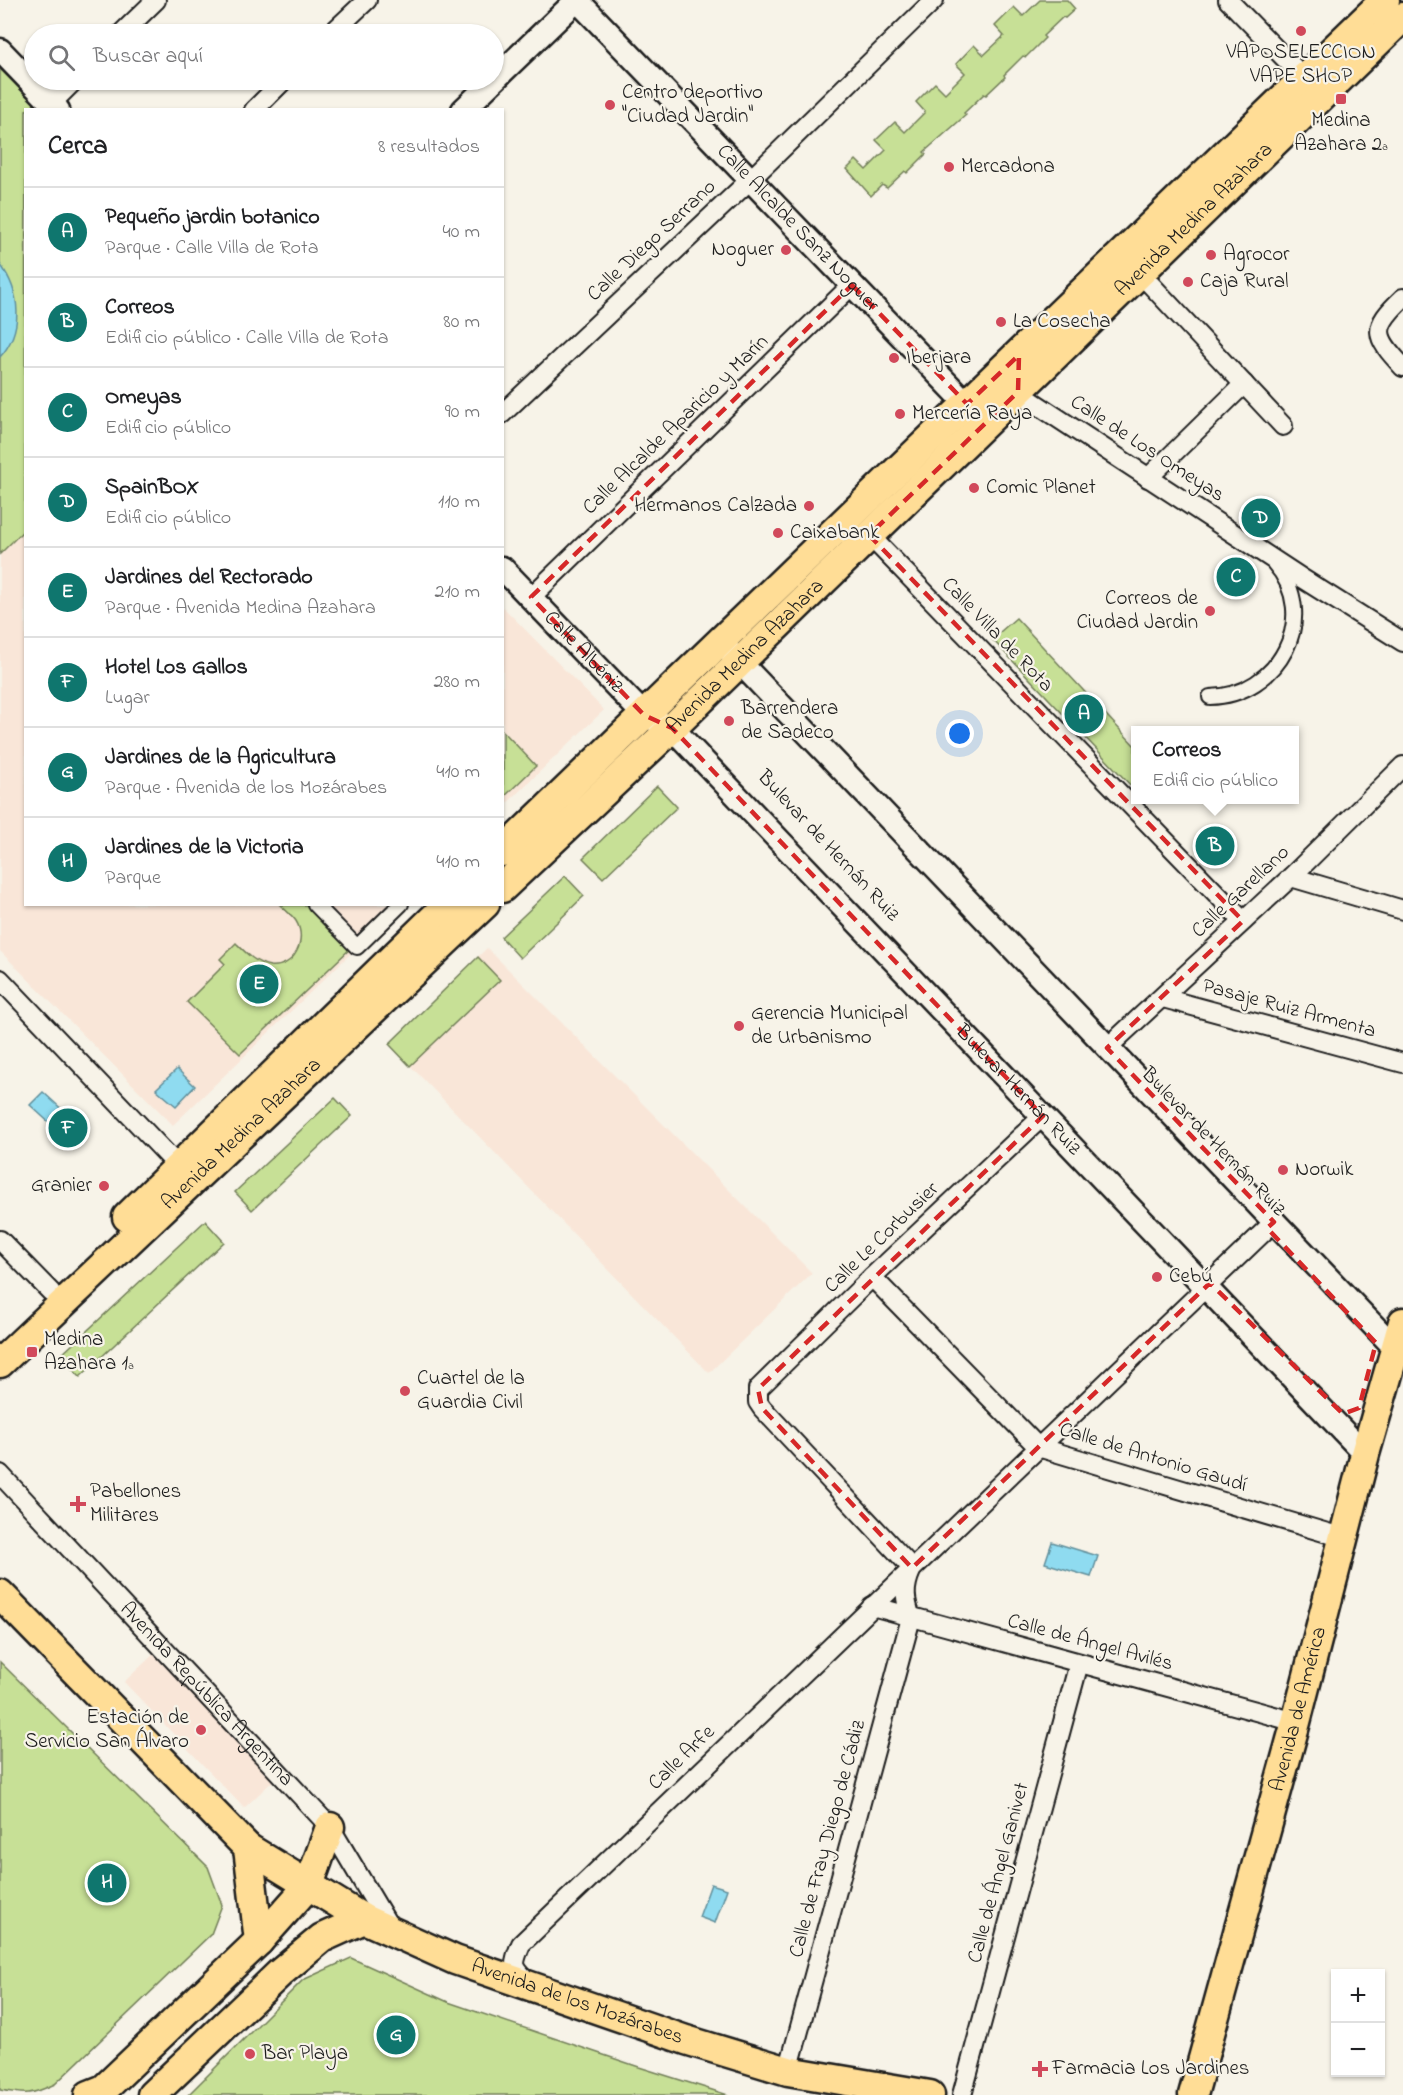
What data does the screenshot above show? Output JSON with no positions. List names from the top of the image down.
{
  "streets": {
    "main road": ["Avenida Medina Azahara", "Avenida de América", "Avenida de los Mozárabes"],
    "street": [
      "Calle Alcalde Sanz Noguer",
      "Calle Diego Serrano",
      "Calle Alcalde Aparicio y Marín",
      "Calle de Los Omeyas",
      "Calle Villa de Rota",
      "Calle Albéniz",
      "Bulevar de Hernán Ruiz",
      "Calle Garellano",
      "Pasaje Ruiz Armenta",
      "Bulevar Hernán Ruiz",
      "Calle Le Corbusier",
      "Calle de Antonio Gaudí",
      "Calle de Ángel Avilés",
      "Avenida República Argentina",
      "Calle Arfe",
      "Calle de Fray Diego de Cádiz",
      "Calle de Ángel Ganivet"
    ]
  },
  "crossings": [
    ["Avenida Medina Azahara", "Calle Alcalde Sanz Noguer"],
    ["Avenida Medina Azahara", "Calle de Los Omeyas"],
    ["Avenida Medina Azahara", "Calle Villa de Rota"],
    ["Avenida Medina Azahara", "Calle Albéniz"],
    ["Avenida Medina Azahara", "Bulevar Hernán Ruiz"],
    ["Calle Alcalde Sanz Noguer", "Calle Diego Serrano"],
    ["Calle Alcalde Sanz Noguer", "Calle Alcalde Aparicio y Marín"],
    ["Calle Alcalde Aparicio y Marín", "Calle Albéniz"],
    ["Calle Villa de Rota", "Calle Garellano"],
    ["Calle Albéniz", "Bulevar Hernán Ruiz"],
    ["Bulevar de Hernán Ruiz", "Bulevar Hernán Ruiz"],
    ["Bulevar de Hernán Ruiz", "Calle Arfe"],
    ["Calle Garellano", "Pasaje Ruiz Armenta"],
    ["Bulevar Hernán Ruiz", "Calle Le Corbusier"],
    ["Bulevar Hernán Ruiz", "Avenida de América"],
    ["Bulevar Hernán Ruiz", "Calle Arfe"],
    ["Calle Le Corbusier", "Calle de Antonio Gaudí"],
    ["Calle Le Corbusier", "Calle Arfe"],
    ["Calle de Antonio Gaudí", "Avenida de América"],
    ["Calle de Antonio Gaudí", "Calle Arfe"],
    ["Calle de Ángel Avilés", "Avenida de América"],
    ["Calle de Ángel Avilés", "Calle Arfe"],
    ["Calle de Ángel Avilés", "Calle de Fray Diego de Cádiz"],
    ["Calle de Ángel Avilés", "Calle de Ángel Ganivet"],
    ["Avenida República Argentina", "Avenida de los Mozárabes"],
    ["Calle Arfe", "Avenida de los Mozárabes"],
    ["Calle de Fray Diego de Cádiz", "Avenida de los Mozárabes"]
  ],
  "places": {
    "other": [
      "VAPOSELECCION VAPE SHOP",
      "Centro deportivo \"Ciudad Jardin\"",
      "Mercadona",
      "Noguer",
      "Agrocor",
      "Caja Rural",
      "La Cosecha",
      "Iberjara",
      "Mercería Raya",
      "Comic Planet",
      "Hermanos Calzada",
      "Caixabank",
      "Correos de Ciudad Jardin",
      "Barrendera de Sadeco",
      "Gerencia Municipal de Urbanismo",
      "Norwik",
      "Granier",
      "Cebú",
      "Cuartel de la Guardia Civil",
      "Estación de Servicio San Álvaro",
      "Bar Playa"
    ],
    "transit": ["Medina Azahara 2ª", "Medina Azahara 1ª"],
    "health": ["Pabellones Militares", "Farmacia Los Jardines"]
  },
  "page": {
    "search": "Buscar aquí",
    "heading": ["Cerca", "8 resultados"],
    "list": [
      {
        "mark": "A",
        "name": "Pequeño jardin botanico",
        "note": "Parque · Calle Villa de Rota",
        "value": "40 m"
      },
      {
        "mark": "B",
        "name": "Correos",
        "note": "Edificio público · Calle Villa de Rota",
        "value": "80 m"
      },
      {
        "mark": "C",
        "name": "Omeyas",
        "note": "Edificio público",
        "value": "90 m"
      },
      {
        "mark": "D",
        "name": "SpainBOX",
        "note": "Edificio público",
        "value": "110 m"
      },
      {
        "mark": "E",
        "name": "Jardines del Rectorado",
        "note": "Parque · Avenida Medina Azahara",
        "value": "210 m"
      },
      {
        "mark": "F",
        "name": "Hotel Los Gallos",
        "note": "Lugar",
        "value": "280 m"
      },
      {
        "mark": "G",
        "name": "Jardines de la Agricultura",
        "note": "Parque · Avenida de los Mozárabes",
        "value": "410 m"
      },
      {
        "mark": "H",
        "name": "Jardines de la Victoria",
        "note": "Parque",
        "value": "410 m"
      }
    ],
    "pins": [
      "D",
      "C",
      "A",
      "B",
      "E",
      "F",
      "H",
      "G"
    ],
    "popup": ["Correos", "Edificio público"],
    "map_buttons": ["+", "−"]
  }
}
